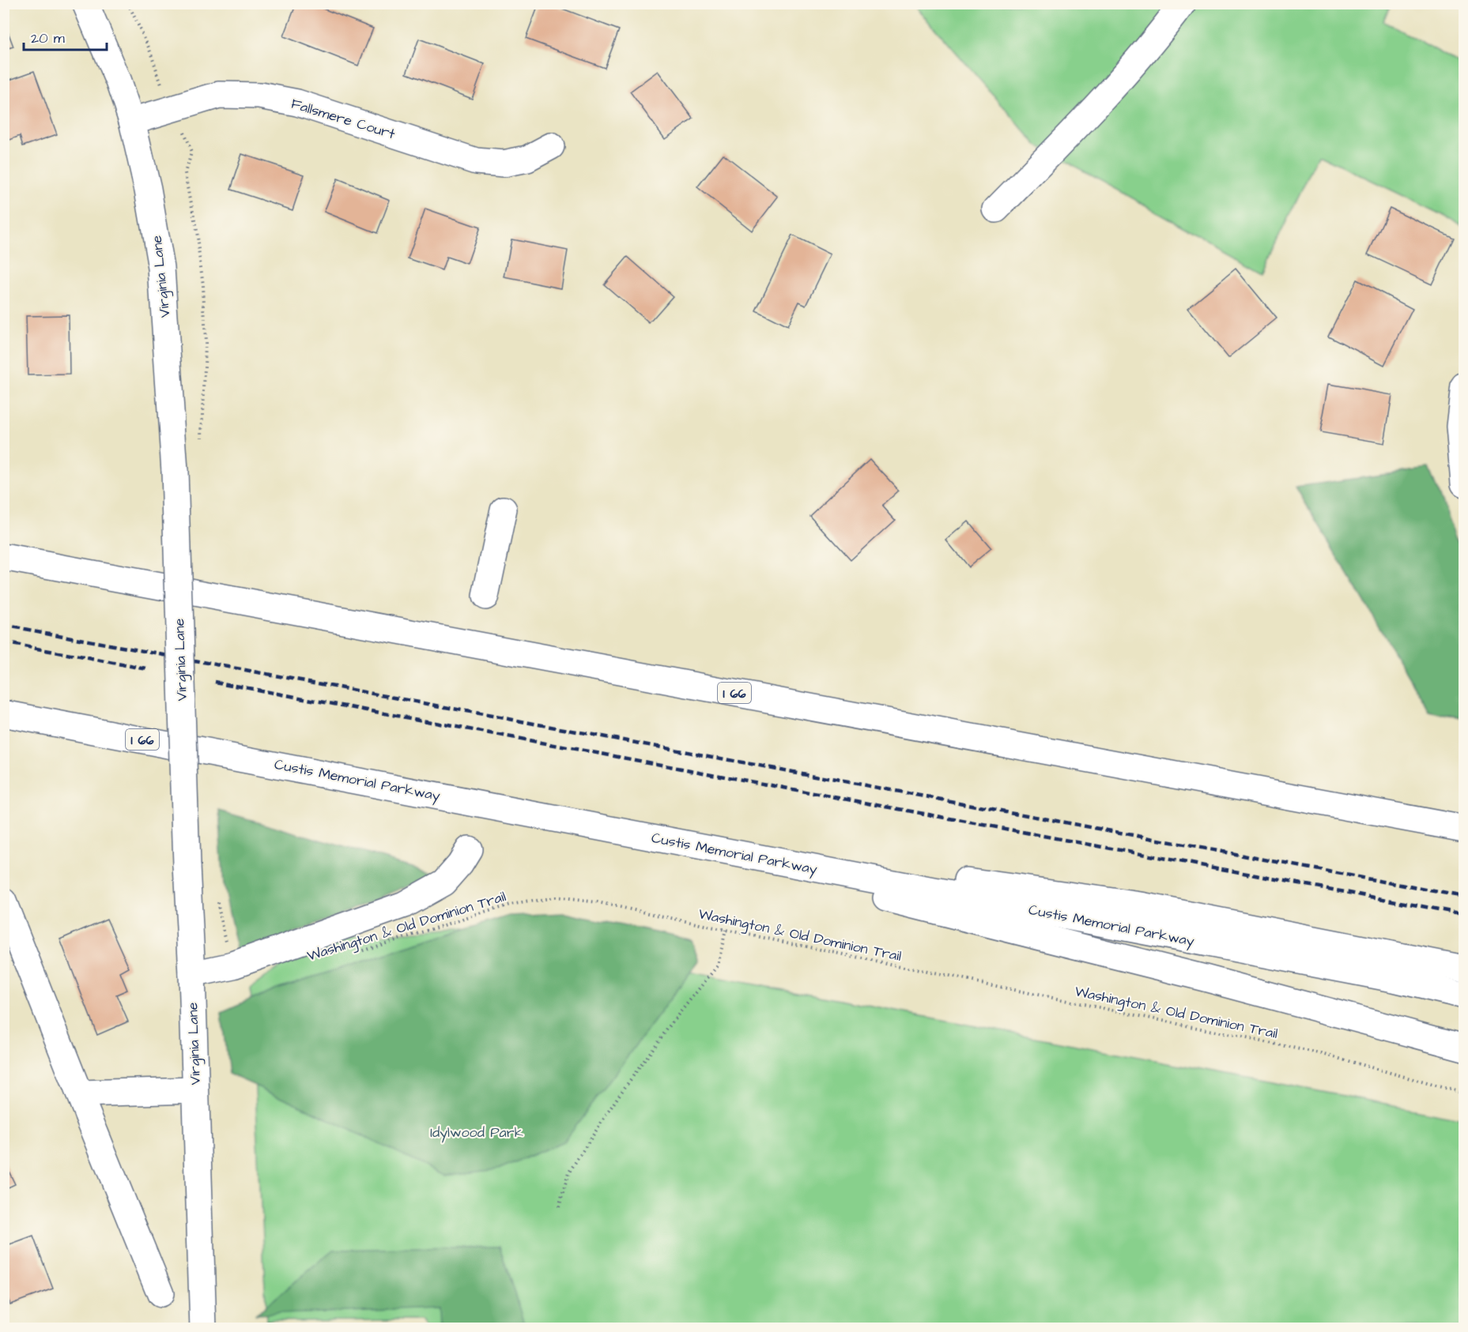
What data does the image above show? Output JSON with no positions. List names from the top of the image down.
{
  "streets": {
    "main road": [
      "Fallsmere Court",
      "Virginia Lane",
      "I 66",
      "Custis Memorial Parkway"
    ],
    "path": ["Washington & Old Dominion Trail"]
  },
  "crossings": [
    ["Fallsmere Court", "Virginia Lane"]
  ],
  "parks": ["Idylwood Park"],
  "scale_bar": "20 m"
}
